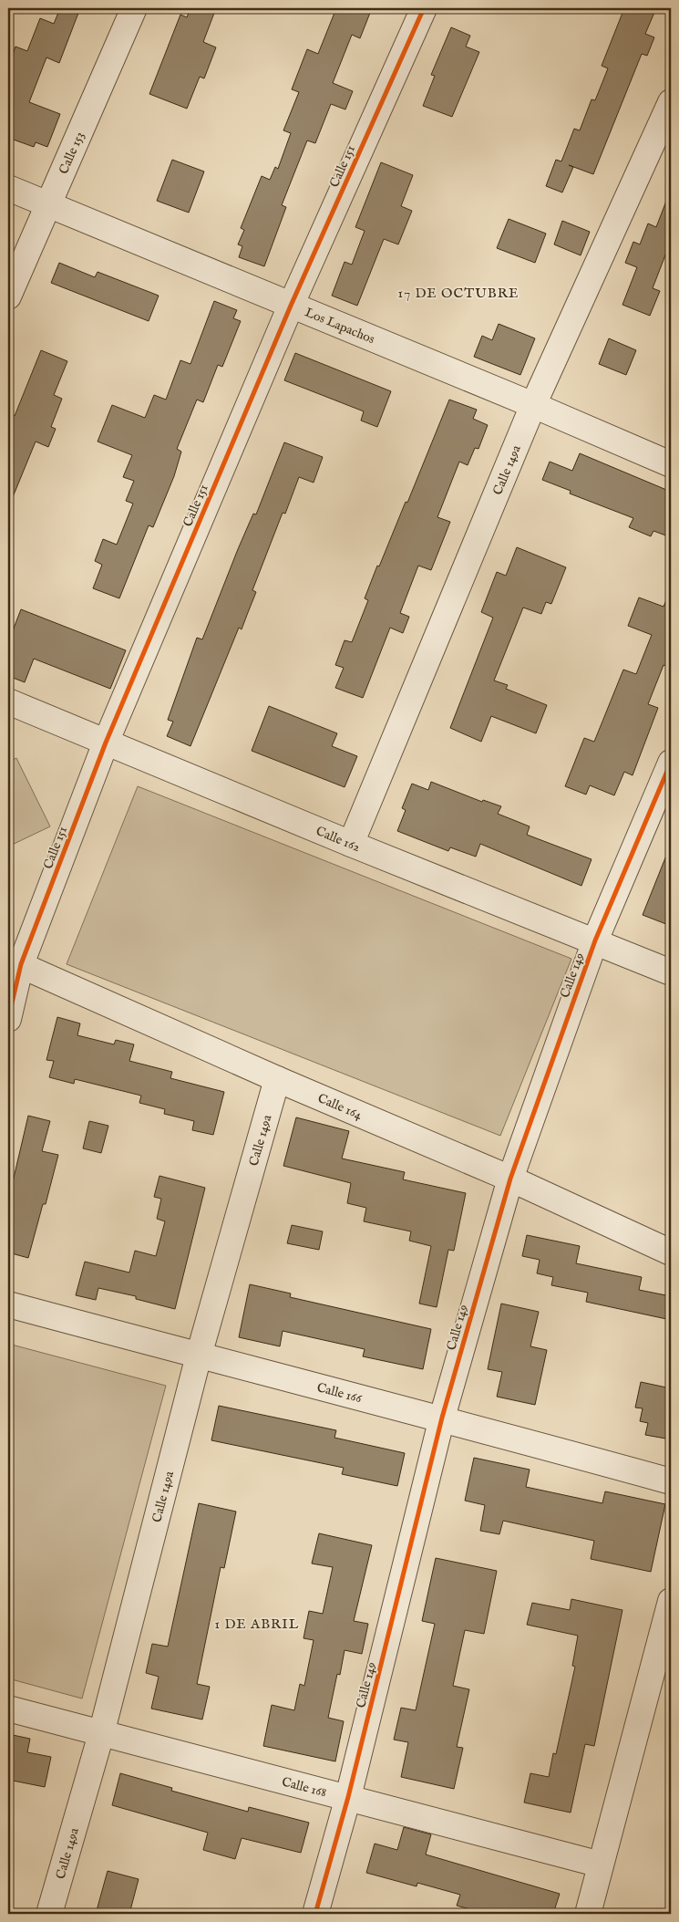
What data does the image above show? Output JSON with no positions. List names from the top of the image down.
{
  "streets": {
    "street": [
      "Calle 153",
      "Calle 151",
      "Los Lapachos",
      "Calle 149a",
      "Calle 162",
      "Calle 149",
      "Calle 164",
      "Calle 166",
      "Calle 168"
    ]
  },
  "crossings": [
    ["Calle 153", "Los Lapachos"],
    ["Calle 151", "Los Lapachos"],
    ["Calle 151", "Calle 162"],
    ["Calle 151", "Calle 164"],
    ["Los Lapachos", "Calle 149a"],
    ["Calle 149a", "Calle 162"],
    ["Calle 149a", "Calle 164"],
    ["Calle 149a", "Calle 166"],
    ["Calle 149a", "Calle 168"],
    ["Calle 162", "Calle 149"],
    ["Calle 149", "Calle 164"],
    ["Calle 149", "Calle 166"],
    ["Calle 149", "Calle 168"]
  ],
  "districts": ["17 DE OCTUBRE", "1 DE ABRIL"]
}
